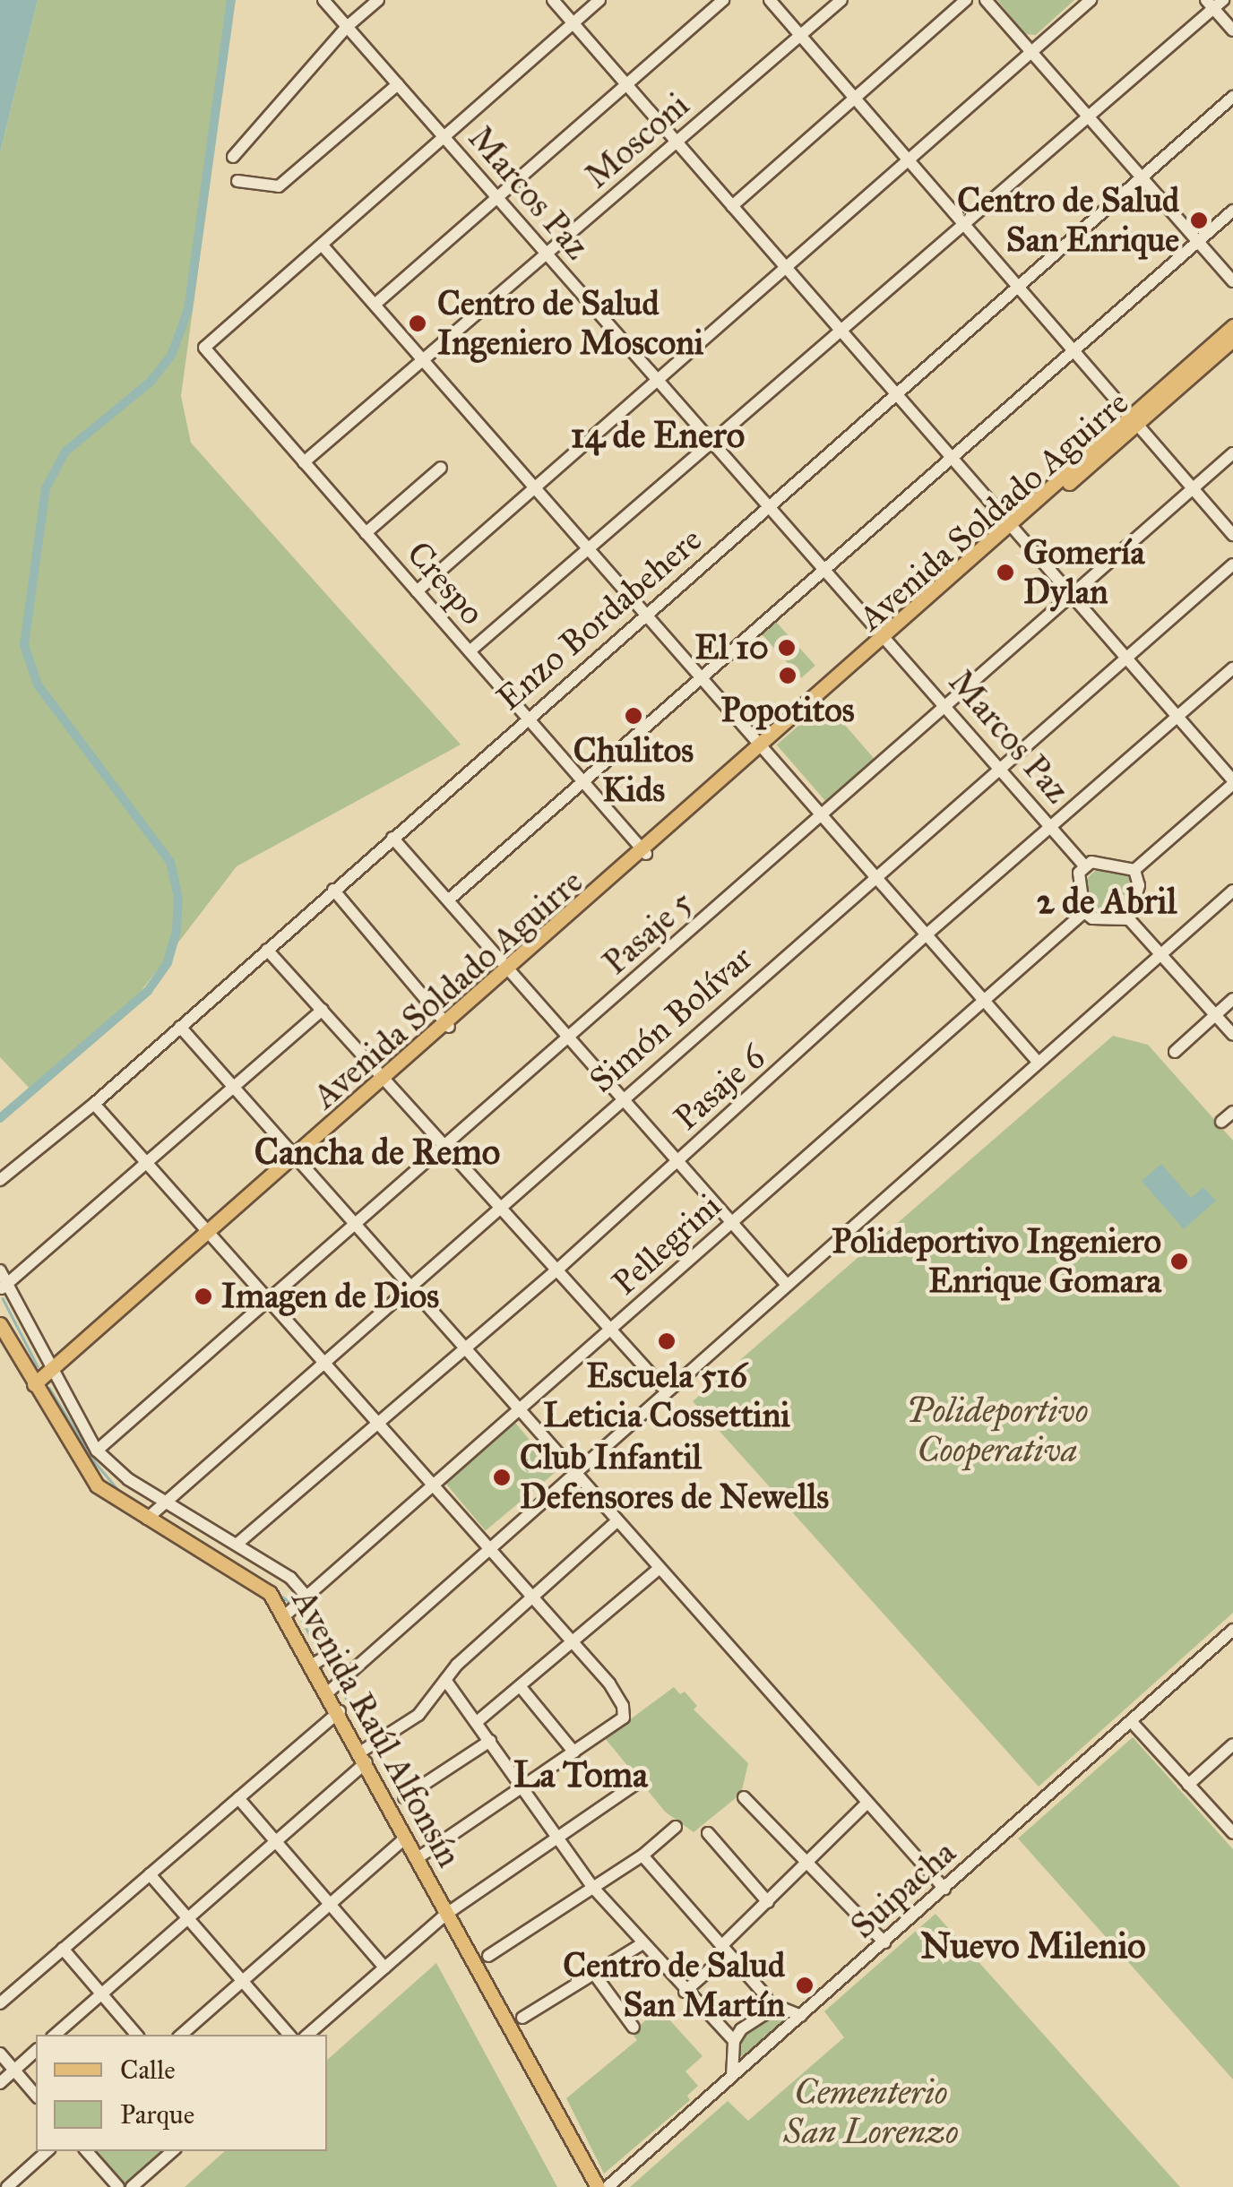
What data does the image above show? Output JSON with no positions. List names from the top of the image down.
{
  "streets": {
    "main road": ["Avenida Soldado Aguirre", "Avenida Raúl Alfonsín"],
    "street": [
      "Mosconi",
      "Marcos Paz",
      "Crespo",
      "Enzo Bordabehere",
      "Pasaje 5",
      "Simón Bolívar",
      "Pasaje 6",
      "Pellegrini",
      "Suipacha"
    ]
  },
  "crossings": [
    ["Mosconi", "Marcos Paz"],
    ["Mosconi", "Crespo"],
    ["Marcos Paz", "Avenida Soldado Aguirre"],
    ["Marcos Paz", "Enzo Bordabehere"],
    ["Marcos Paz", "Pasaje 5"],
    ["Marcos Paz", "Simón Bolívar"],
    ["Marcos Paz", "Pasaje 6"],
    ["Marcos Paz", "Pellegrini"],
    ["Avenida Soldado Aguirre", "Crespo"],
    ["Avenida Soldado Aguirre", "Avenida Raúl Alfonsín"],
    ["Crespo", "Enzo Bordabehere"],
    ["Simón Bolívar", "Avenida Raúl Alfonsín"],
    ["Pellegrini", "Avenida Raúl Alfonsín"]
  ],
  "districts": [
    "14 de Enero",
    "2 de Abril",
    "Cancha de Remo",
    "La Toma",
    "Nuevo Milenio"
  ],
  "parks": ["Polideportivo Cooperativa", "Cementerio San Lorenzo"],
  "places": [
    "Centro de Salud San Enrique",
    "Centro de Salud Ingeniero Mosconi",
    "Gomería Dylan",
    "El 10",
    "Popotitos",
    "Chulitos Kids",
    "Polideportivo Ingeniero Enrique Gomara",
    "Imagen de Dios",
    "Escuela 516 Leticia Cossettini",
    "Club Infantil Defensores de Newells",
    "Centro de Salud San Martín"
  ],
  "legend": ["Calle", "Parque"]
}
